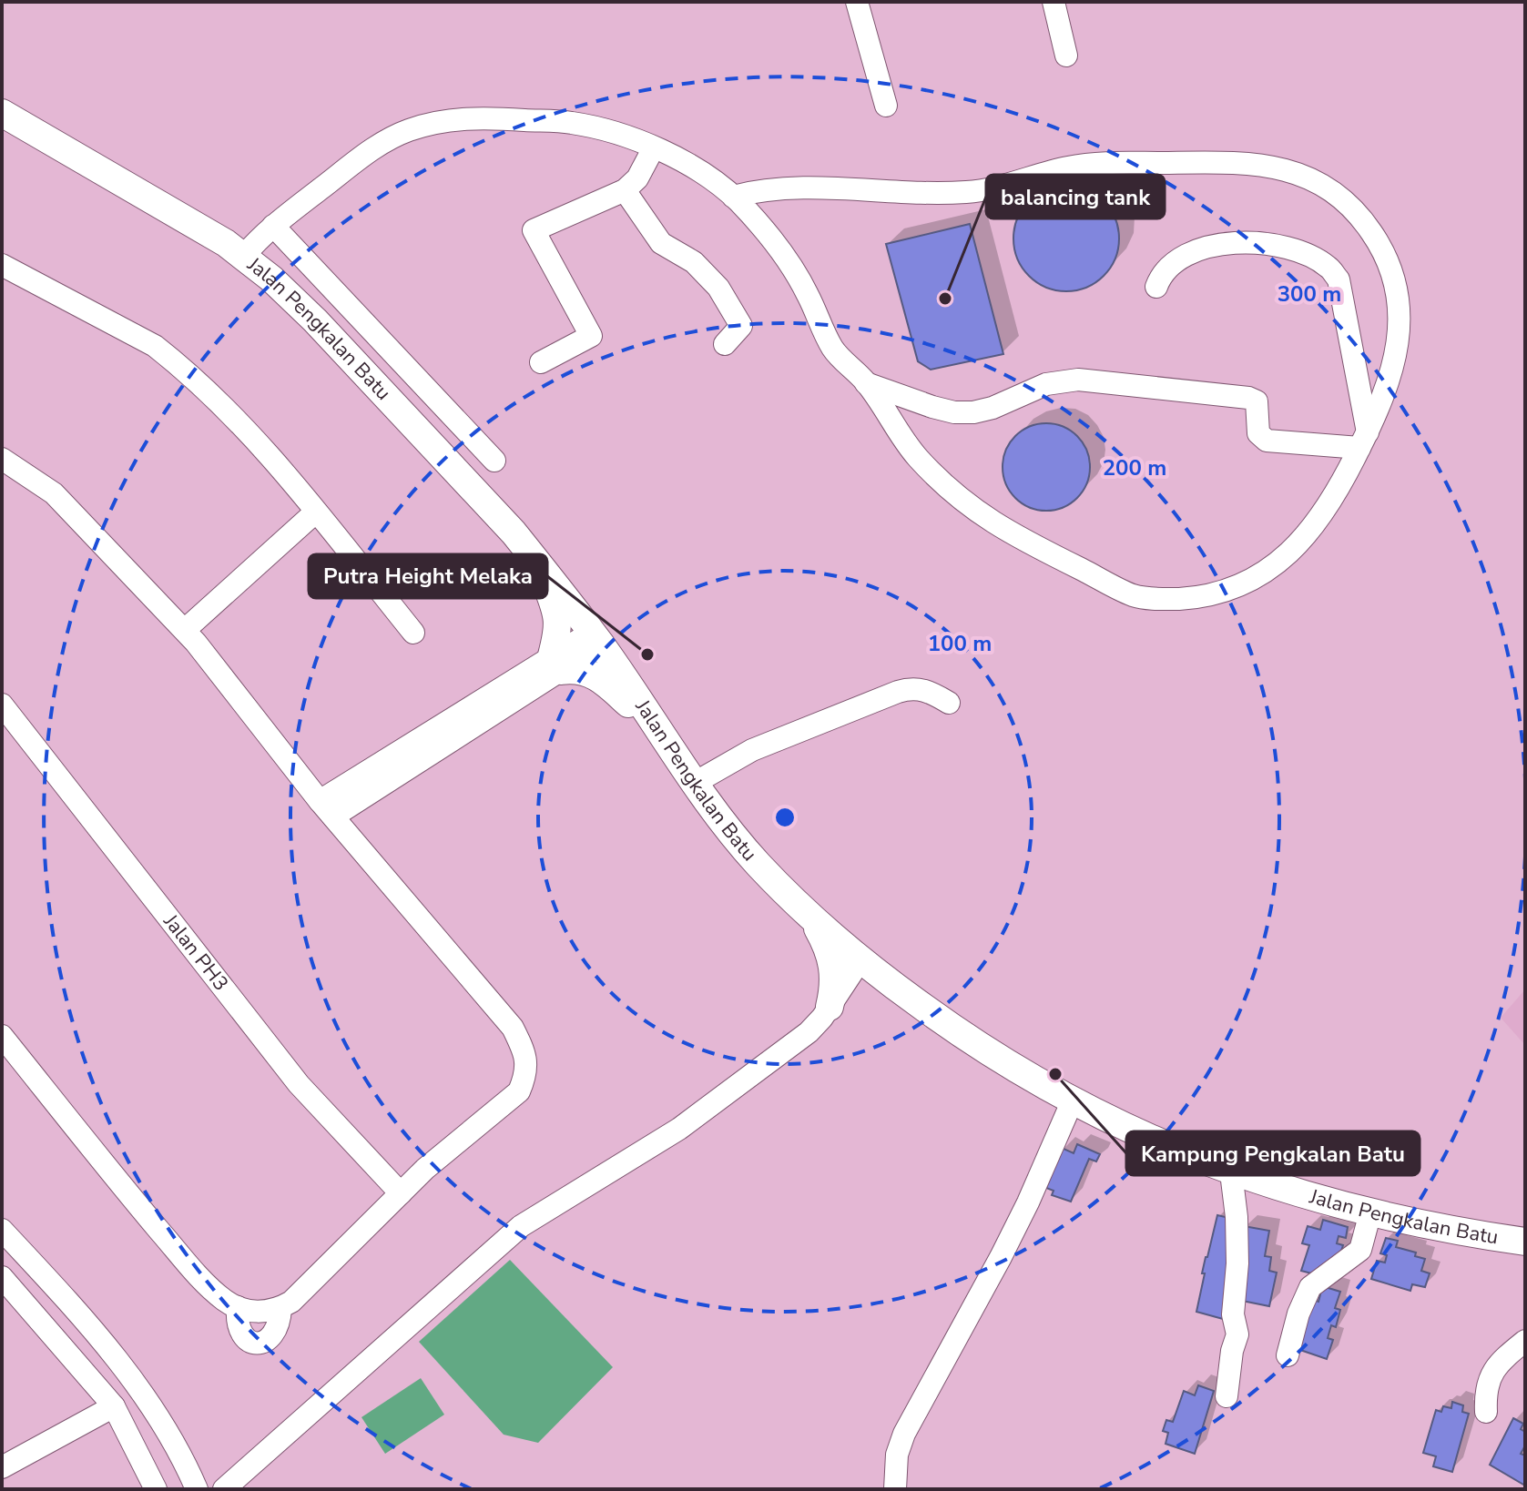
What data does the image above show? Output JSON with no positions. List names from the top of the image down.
{
  "streets": {
    "main road": ["Jalan Pengkalan Batu"],
    "street": ["Jalan PH3"]
  },
  "places": ["balancing tank", "Putra Height Melaka", "Kampung Pengkalan Batu"],
  "rings": ["300 m", "200 m", "100 m"]
}
